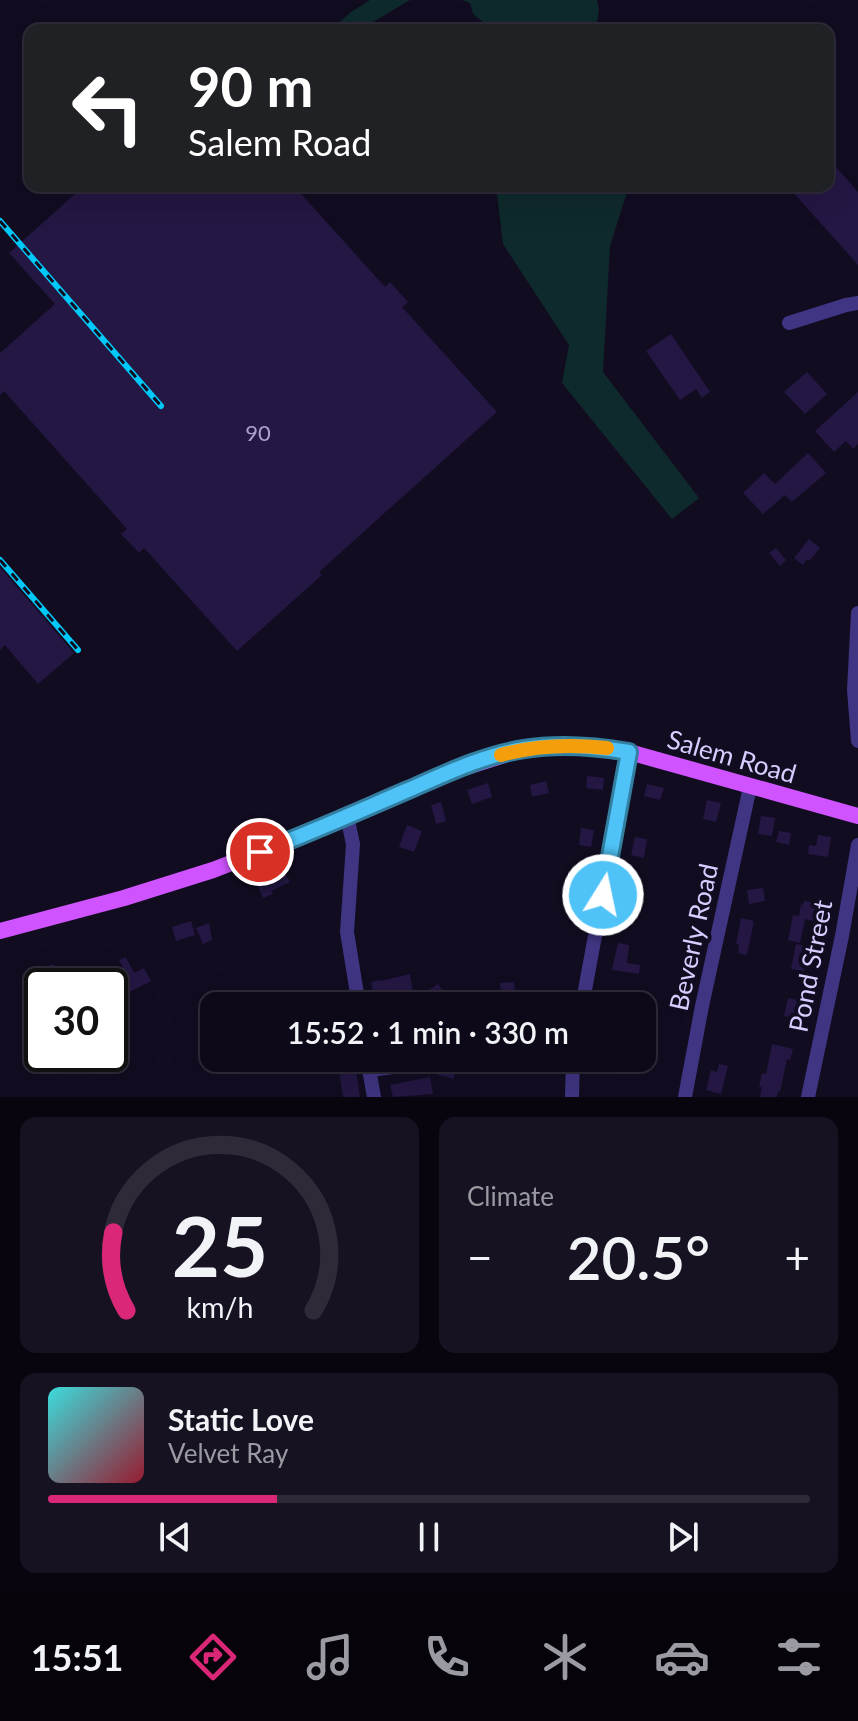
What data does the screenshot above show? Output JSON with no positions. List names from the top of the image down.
{
  "streets": {
    "main road": ["Salem Road"],
    "street": ["Beverly Road", "Pond Street"]
  },
  "crossings": [
    ["Salem Road", "Beverly Road"]
  ],
  "house_numbers": ["90"],
  "page": {
    "turn": ["90 m", "Salem Road"],
    "limit": "30",
    "trip": "15:52 · 1 min · 330 m",
    "tile": "Climate",
    "heat": ["−", "20.5°", "+"],
    "song": ["Static Love", "Velvet Ray"],
    "tabs": "15:51",
    "gauge": ["25", "km/h"]
  }
}
